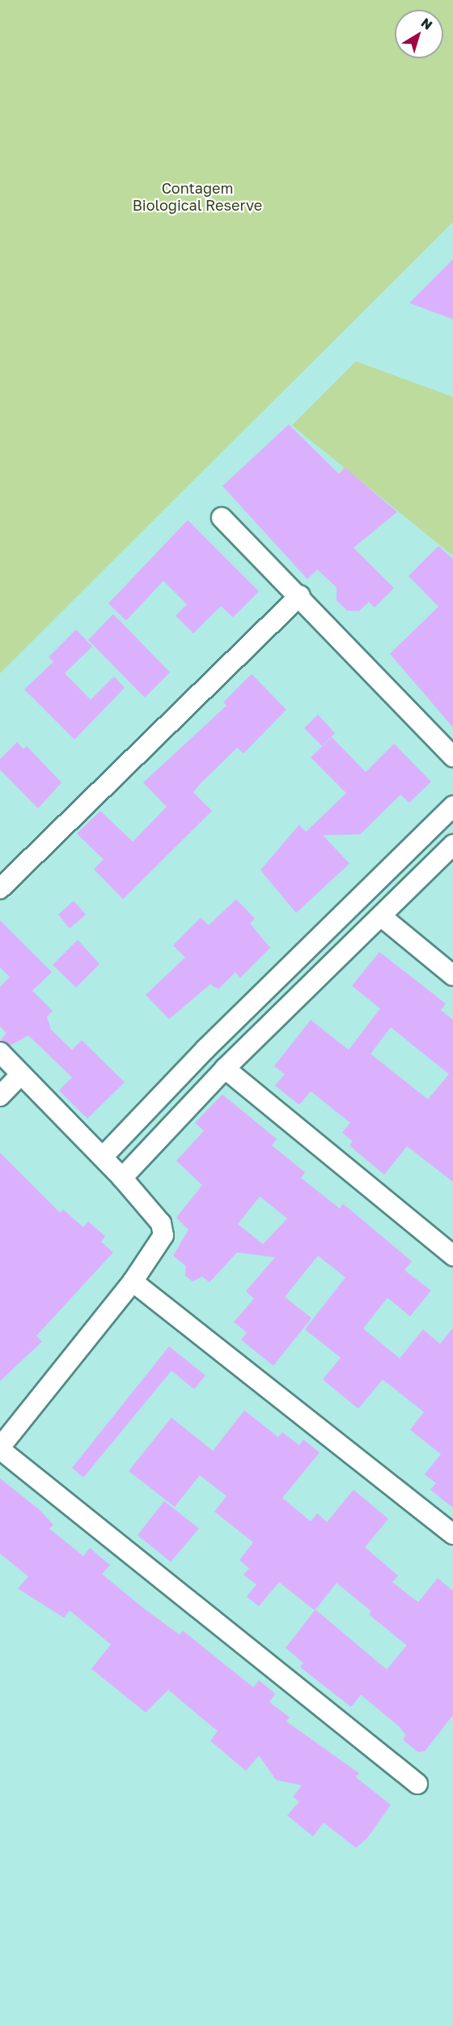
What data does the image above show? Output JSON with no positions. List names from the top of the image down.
{
  "parks": ["Contagem Biological Reserve"],
  "north": "top right"
}
